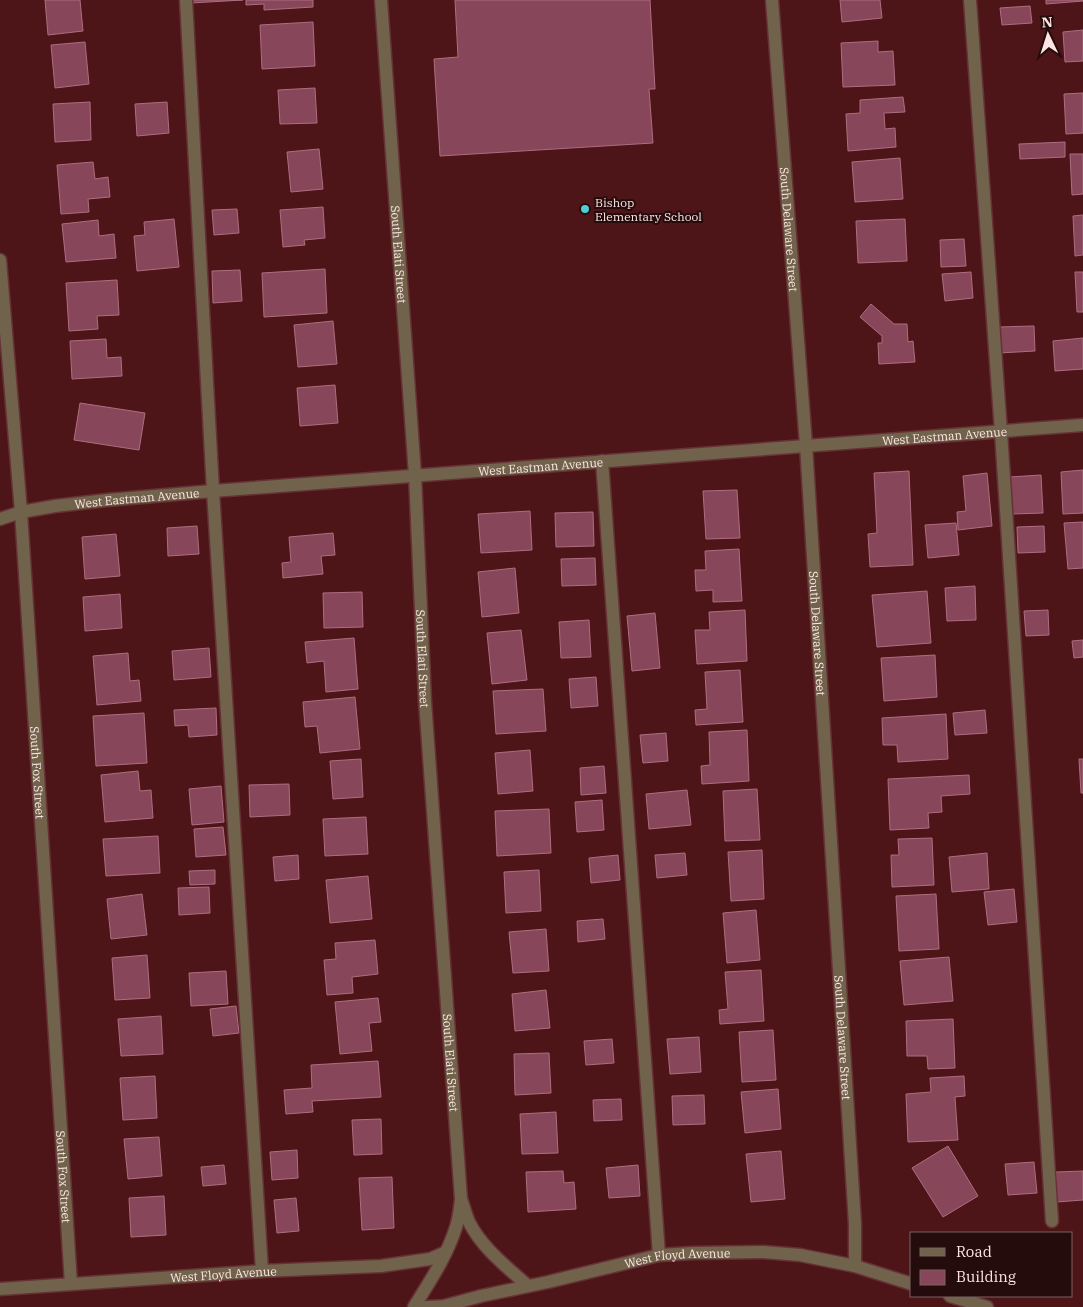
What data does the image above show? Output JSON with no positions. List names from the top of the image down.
{
  "streets": {
    "street": [
      "South Delaware Street",
      "South Elati Street",
      "West Eastman Avenue",
      "South Fox Street",
      "West Floyd Avenue"
    ]
  },
  "crossings": [
    ["South Delaware Street", "West Eastman Avenue"],
    ["South Delaware Street", "West Floyd Avenue"],
    ["South Elati Street", "West Eastman Avenue"],
    ["South Elati Street", "West Floyd Avenue"],
    ["West Eastman Avenue", "South Fox Street"],
    ["South Fox Street", "West Floyd Avenue"]
  ],
  "places": ["Bishop Elementary School"],
  "legend": ["Road", "Building"],
  "north": "top"
}
